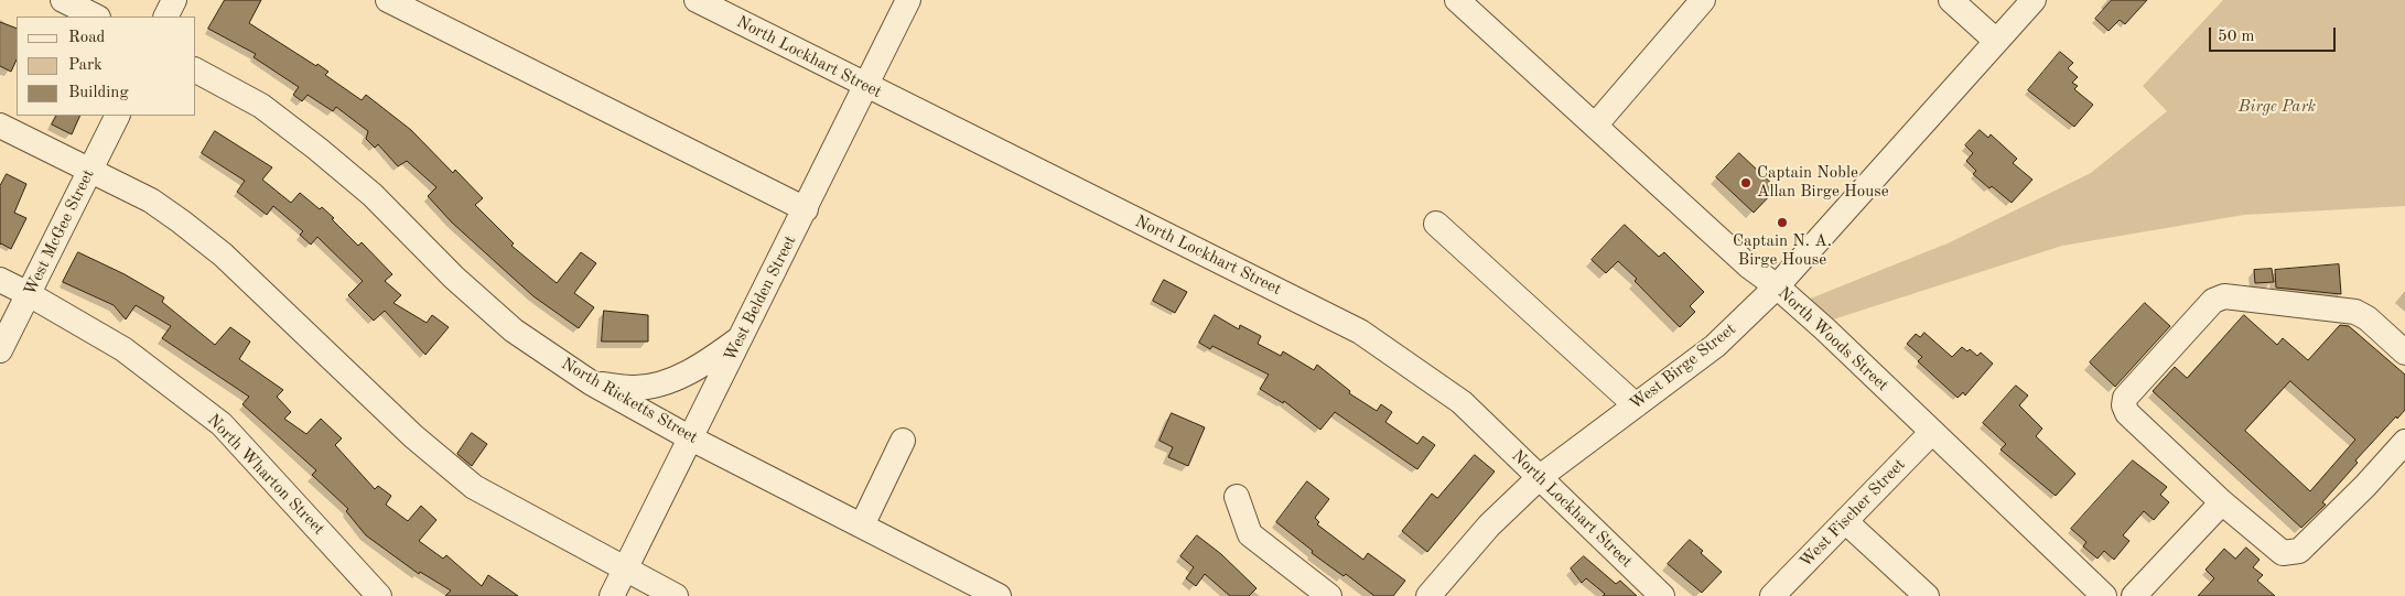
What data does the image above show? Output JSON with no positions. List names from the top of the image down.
{
  "streets": {
    "street": [
      "North Lockhart Street",
      "West McGee Street",
      "West Belden Street",
      "North Woods Street",
      "West Birge Street",
      "North Ricketts Street",
      "North Wharton Street",
      "West Fischer Street"
    ]
  },
  "crossings": [
    ["North Lockhart Street", "West Belden Street"],
    ["North Lockhart Street", "West Birge Street"],
    ["West McGee Street", "North Wharton Street"],
    ["West Belden Street", "North Ricketts Street"],
    ["North Woods Street", "West Birge Street"],
    ["North Woods Street", "West Fischer Street"]
  ],
  "parks": ["Birge Park"],
  "places": ["Captain Noble Allan Birge House", "Captain N. A. Birge House"],
  "legend": ["Road", "Park", "Building"],
  "scale_bar": "50 m"
}
